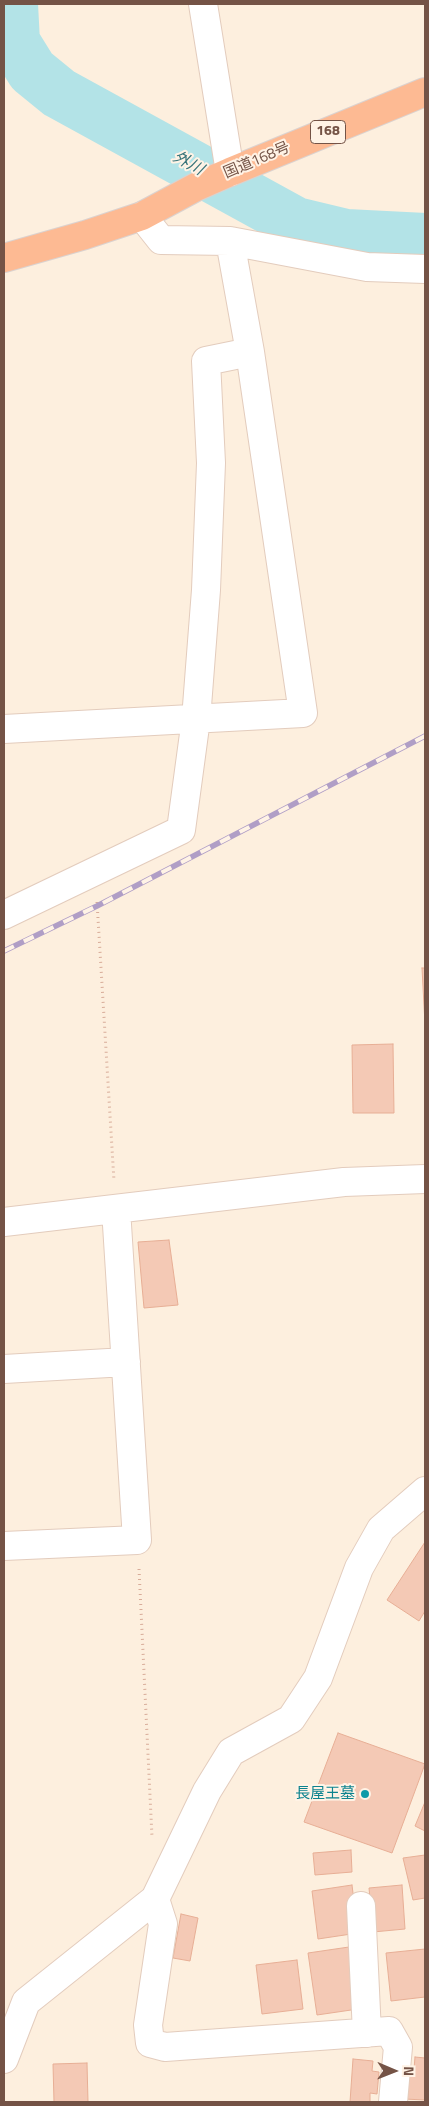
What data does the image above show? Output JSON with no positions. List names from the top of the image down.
{
  "streets": {
    "highway": ["168", "国道168号"]
  },
  "water": ["外川"],
  "places": ["長屋王墓"],
  "north": "right"
}
